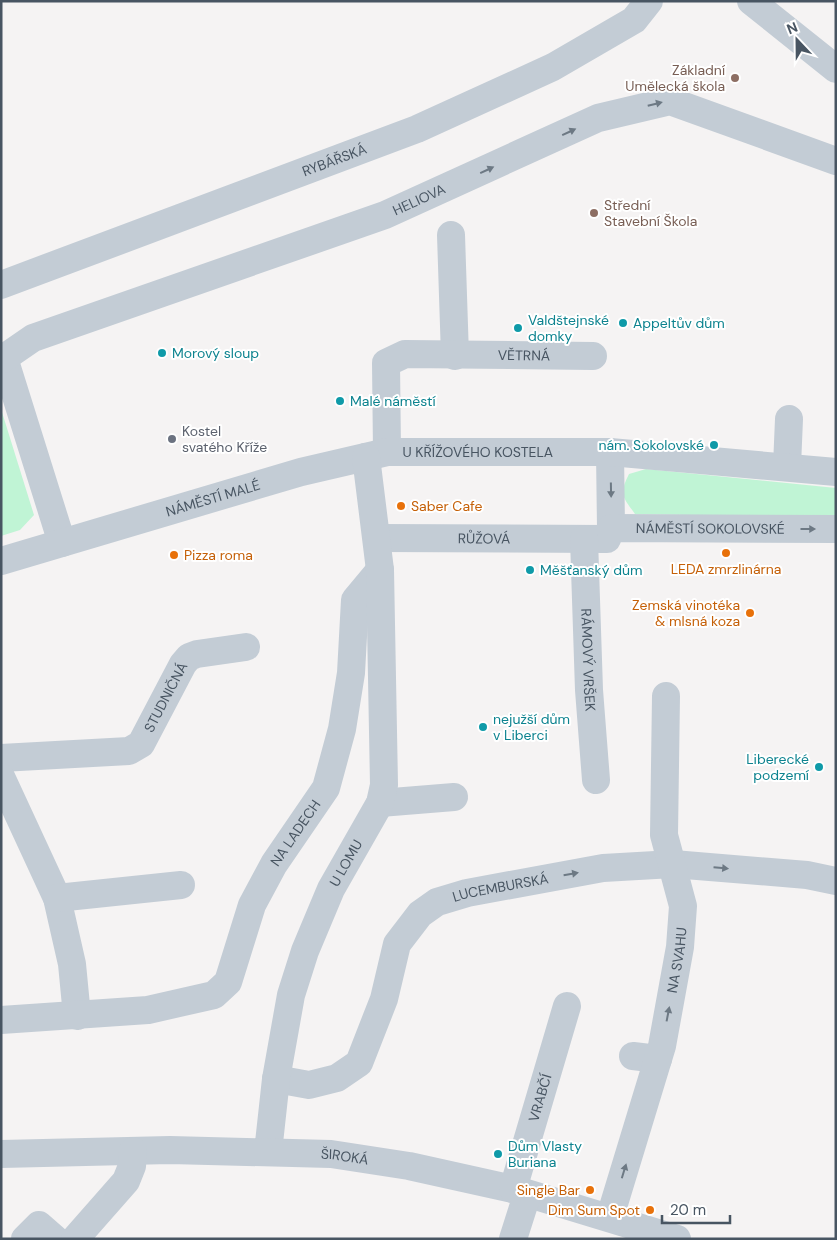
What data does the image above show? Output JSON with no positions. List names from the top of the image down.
{
  "streets": {
    "street": [
      "RYBÁŘSKÁ",
      "HELIOVA",
      "VĚTRNÁ",
      "U KŘÍŽOVÉHO KOSTELA",
      "NÁMĚSTÍ MALÉ",
      "NÁMĚSTÍ SOKOLOVSKÉ",
      "RŮŽOVÁ",
      "RÁMOVÝ VRŠEK",
      "STUDNIČNÁ",
      "NA LADECH",
      "U LOMU",
      "LUCEMBURSKÁ",
      "NA SVAHU",
      "VRABČÍ",
      "ŠIROKÁ"
    ]
  },
  "crossings": [
    ["VĚTRNÁ", "U KŘÍŽOVÉHO KOSTELA"],
    ["VĚTRNÁ", "NÁMĚSTÍ MALÉ"],
    ["U KŘÍŽOVÉHO KOSTELA", "NÁMĚSTÍ MALÉ"],
    ["NÁMĚSTÍ SOKOLOVSKÉ", "RŮŽOVÁ"],
    ["NÁMĚSTÍ SOKOLOVSKÉ", "RÁMOVÝ VRŠEK"],
    ["RŮŽOVÁ", "RÁMOVÝ VRŠEK"],
    ["NA LADECH", "U LOMU"],
    ["U LOMU", "LUCEMBURSKÁ"],
    ["U LOMU", "ŠIROKÁ"],
    ["LUCEMBURSKÁ", "NA SVAHU"],
    ["NA SVAHU", "ŠIROKÁ"],
    ["VRABČÍ", "ŠIROKÁ"]
  ],
  "one_way": ["HELIOVA", "LUCEMBURSKÁ", "NA SVAHU"],
  "places": [
    "Základní Umělecká škola",
    "Střední Stavební Škola",
    "Appeltův dům",
    "Valdštejnské domky",
    "Morový sloup",
    "Malé náměstí",
    "Kostel svatého Kříže",
    "nám. Sokolovské",
    "Saber Cafe",
    "LEDA zmrzlinárna",
    "Pizza roma",
    "Měšťanský dům",
    "Zemská vinotéka & mlsná koza",
    "nejužší dům v Liberci",
    "Liberecké podzemí",
    "Dům Vlasty Buriana",
    "Single Bar",
    "Dim Sum Spot"
  ],
  "scale_bar": "20 m",
  "north": "top"
}
